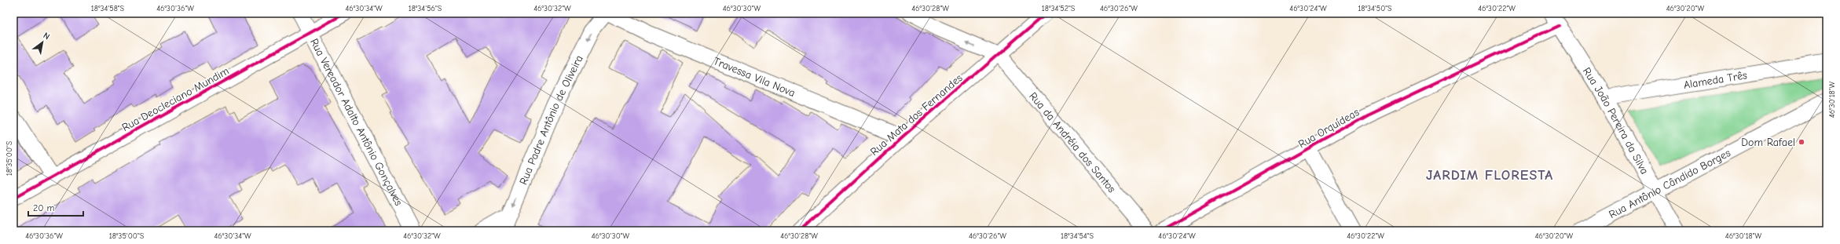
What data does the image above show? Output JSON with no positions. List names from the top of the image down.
{
  "streets": {
    "street": [
      "Travessa Vila Nova",
      "Alameda Três",
      "Rua Deocleciano Mundim",
      "Rua Mata dos Fernandes",
      "Rua Padre Antônio de Oliveira",
      "Rua João Pereira da Silva",
      "Rua Vereador Adalto Antônio Gonçalves",
      "Rua Orquídeas",
      "Rua da Andréia dos Santos",
      "Rua Antônio Cândido Borges"
    ]
  },
  "crossings": [
    ["Travessa Vila Nova", "Rua Mata dos Fernandes"],
    ["Travessa Vila Nova", "Rua Padre Antônio de Oliveira"],
    ["Alameda Três", "Rua João Pereira da Silva"],
    ["Rua Deocleciano Mundim", "Rua Vereador Adalto Antônio Gonçalves"],
    ["Rua Mata dos Fernandes", "Rua da Andréia dos Santos"],
    ["Rua João Pereira da Silva", "Rua Orquídeas"],
    ["Rua João Pereira da Silva", "Rua Antônio Cândido Borges"]
  ],
  "one_way": ["Rua Padre Antônio de Oliveira"],
  "districts": ["JARDIM FLORESTA"],
  "places": ["Dom Rafael"],
  "scale_bar": "20 m",
  "north": "top right",
  "coordinates": [
    "18°34'58\"S",
    "46°30'36\"W",
    "46°30'34\"W",
    "18°34'56\"S",
    "46°30'32\"W",
    "46°30'30\"W",
    "46°30'28\"W",
    "18°34'52\"S",
    "46°30'26\"W",
    "46°30'24\"W",
    "18°34'50\"S",
    "46°30'22\"W",
    "46°30'20\"W",
    "46°30'18\"W",
    "18°35'00\"S",
    "18°34'54\"S"
  ]
}
